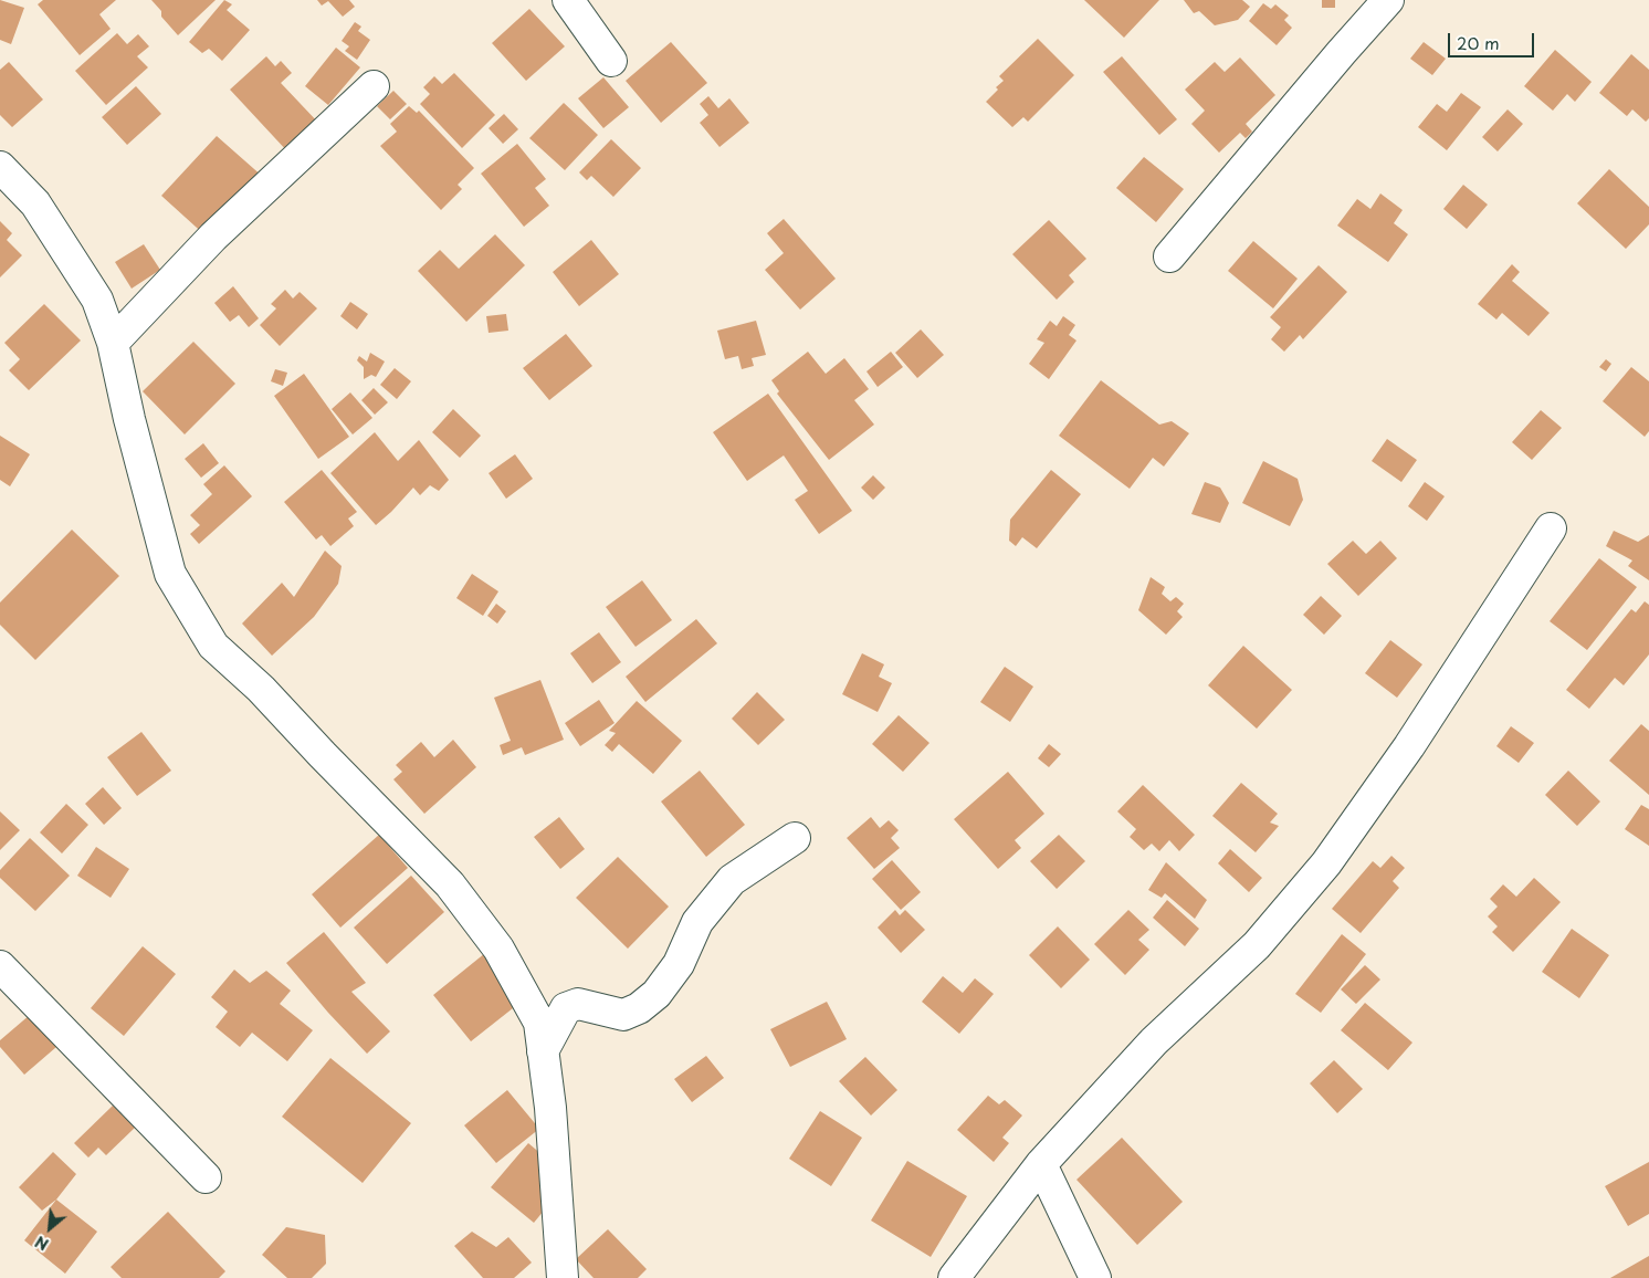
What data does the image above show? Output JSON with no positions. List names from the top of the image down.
{
  "scale_bar": "20 m",
  "north": "bottom left"
}
